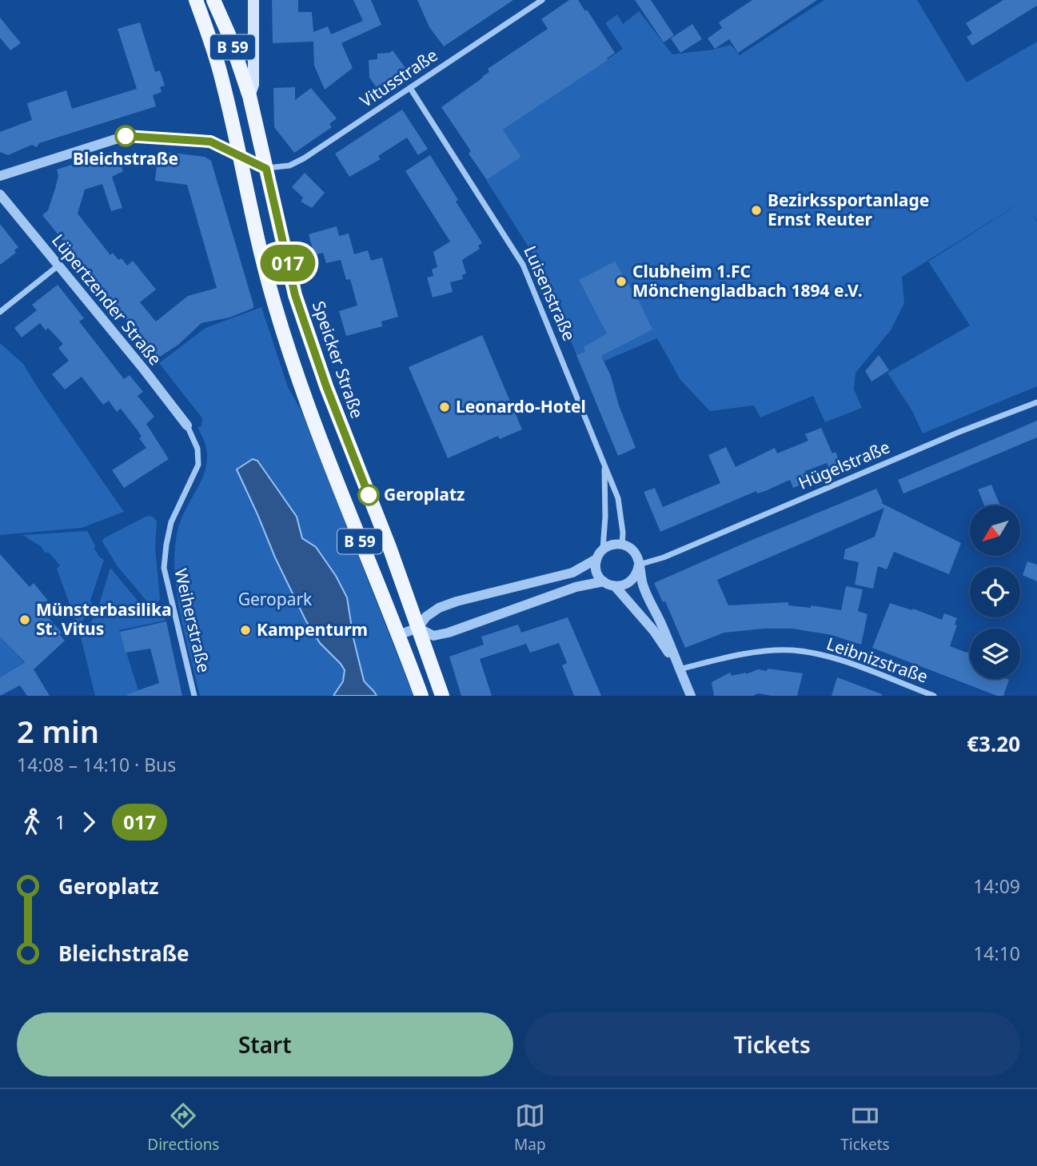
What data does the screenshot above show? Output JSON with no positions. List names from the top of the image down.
{
  "streets": {
    "main road": ["B 59", "Speicker Straße"],
    "street": [
      "Vitusstraße",
      "Luisenstraße",
      "Lüpertzender Straße",
      "Hügelstraße",
      "Weiherstraße",
      "Leibnizstraße"
    ]
  },
  "crossings": [
    ["B 59", "Speicker Straße"],
    ["Vitusstraße", "Luisenstraße"],
    ["Vitusstraße", "Speicker Straße"],
    ["Luisenstraße", "Hügelstraße"],
    ["Lüpertzender Straße", "Weiherstraße"]
  ],
  "parks": ["Geropark"],
  "places": [
    "Bleichstraße",
    "Bezirkssportanlage Ernst Reuter",
    "Clubheim 1.FC Mönchengladbach 1894 e.V.",
    "Leonardo-Hotel",
    "Geroplatz",
    "Münsterbasilika St. Vitus",
    "Kampenturm"
  ],
  "lines": ["bus line 017"],
  "north": "bottom left",
  "page": {
    "on_map": "017",
    "heading": ["2 min", "14:08 – 14:10 · Bus", "€3.20"],
    "legs": ["1", "017"],
    "list": [
      {
        "name": "Geroplatz",
        "value": "14:09"
      },
      {
        "name": "Bleichstraße",
        "value": "14:10"
      }
    ],
    "buttons": ["Start", "Tickets"],
    "tabs": ["Directions", "Map", "Tickets"]
  }
}
